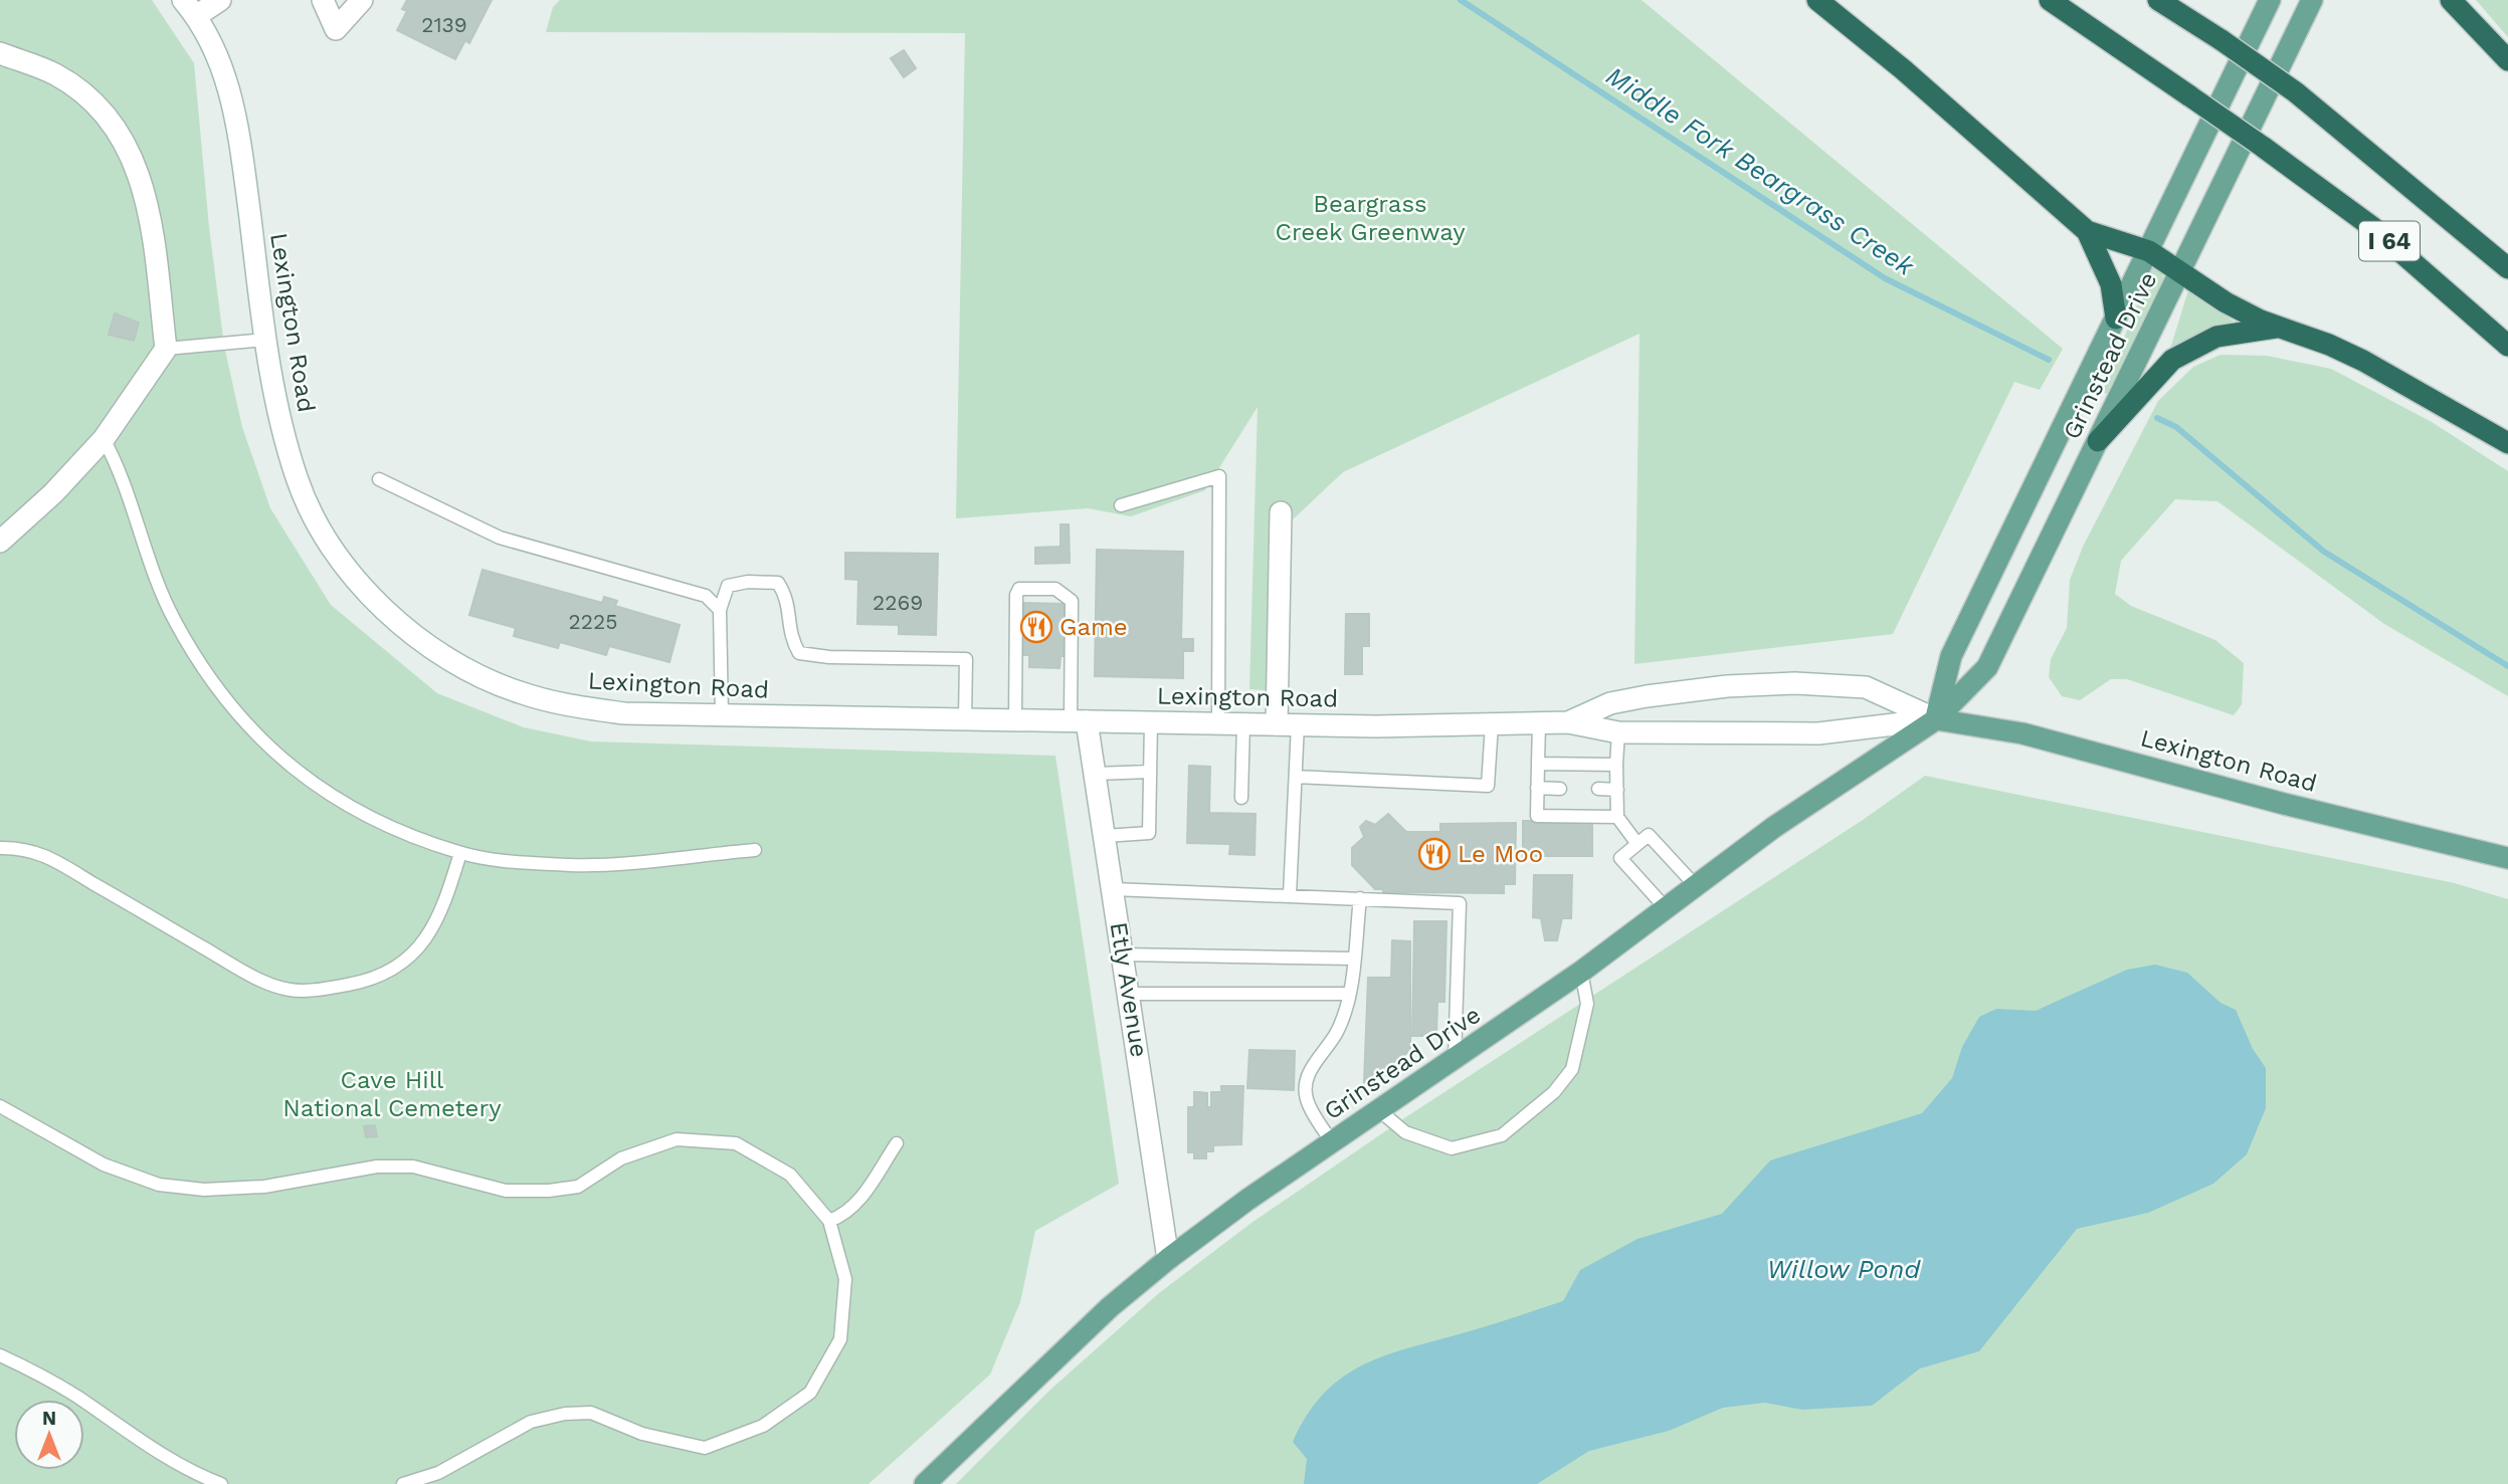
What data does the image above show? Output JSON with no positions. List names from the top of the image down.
{
  "streets": {
    "highway": ["I 64"],
    "main road": ["Lexington Road", "Grinstead Drive", "Etly Avenue"]
  },
  "crossings": [
    ["Lexington Road", "Grinstead Drive"],
    ["Lexington Road", "Etly Avenue"],
    ["Grinstead Drive", "Etly Avenue"]
  ],
  "water": ["Middle Fork Beargrass Creek", "Willow Pond"],
  "parks": ["Beargrass Creek Greenway", "Cave Hill National Cemetery"],
  "places": {
    "restaurant": ["Game", "Le Moo"]
  },
  "house_numbers": ["2139", "2269", "2225"],
  "north": "top"
}
